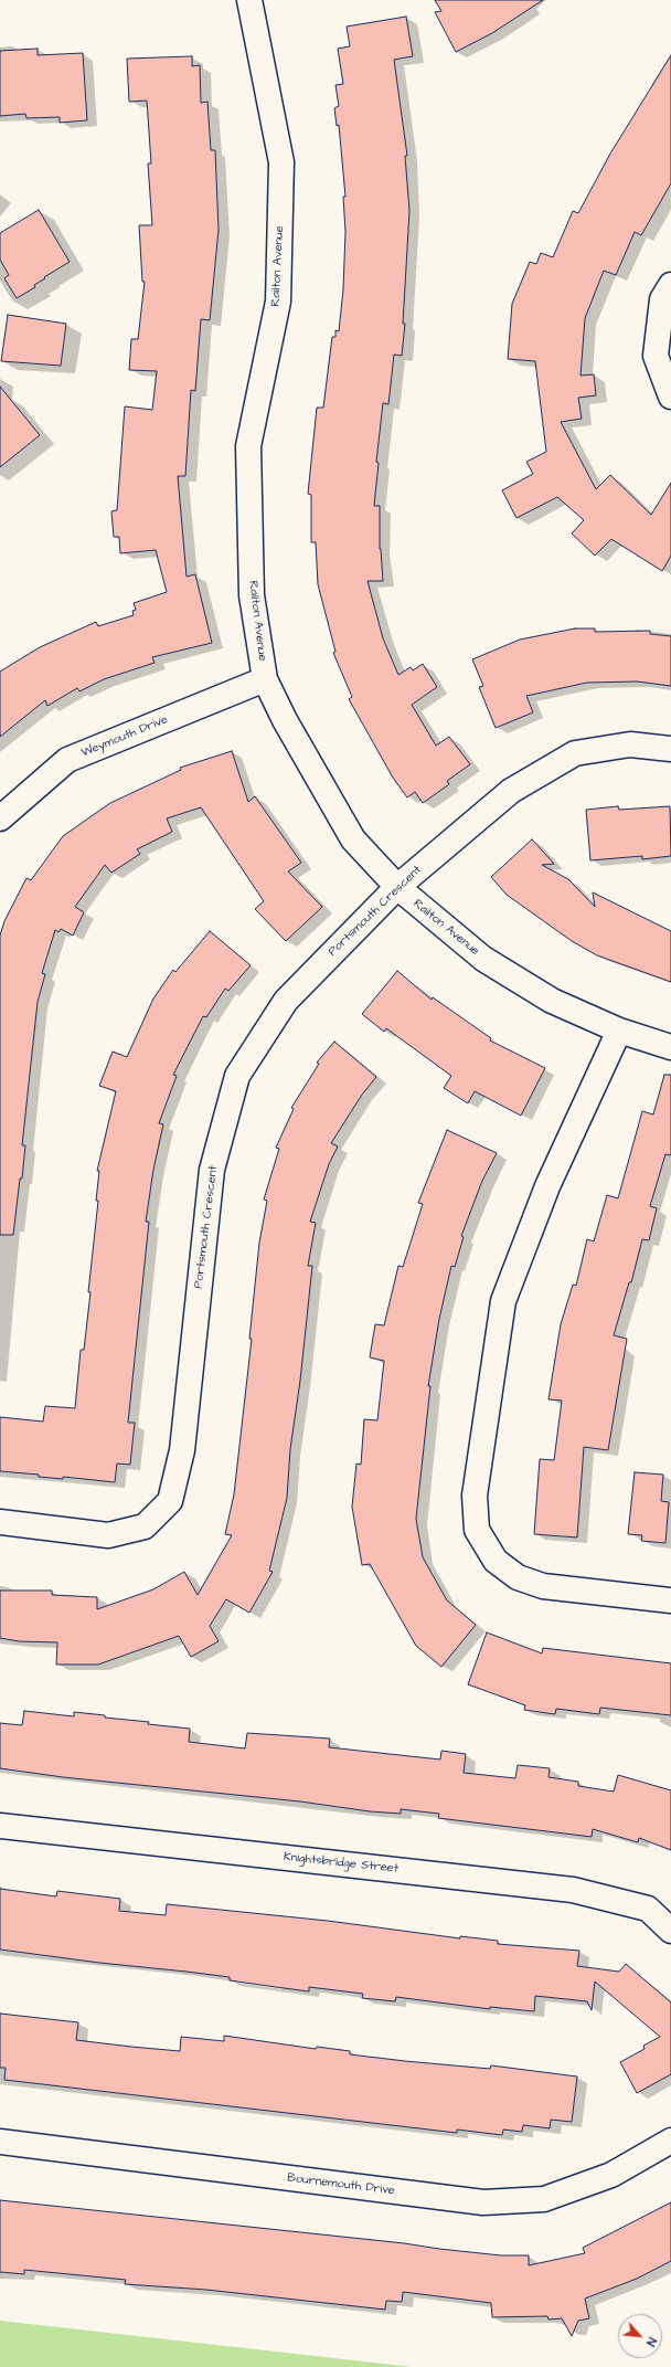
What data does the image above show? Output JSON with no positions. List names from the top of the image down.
{
  "streets": {
    "street": [
      "Railton Avenue",
      "Weymouth Drive",
      "Portsmouth Crescent",
      "Knightsbridge Street",
      "Bournemouth Drive"
    ]
  },
  "crossings": [
    ["Railton Avenue", "Weymouth Drive"],
    ["Railton Avenue", "Portsmouth Crescent"]
  ],
  "north": "bottom right"
}
